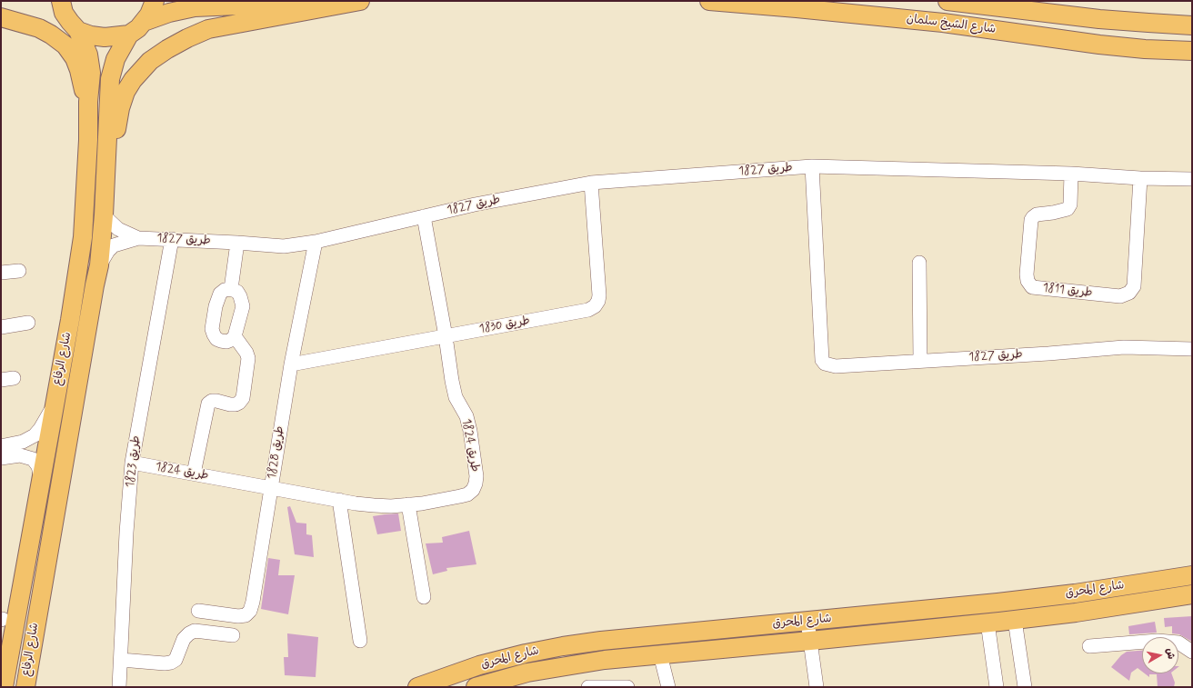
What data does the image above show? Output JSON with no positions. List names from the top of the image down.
{
  "streets": {
    "main road": ["شارع الشيخ سلمان", "شارع الرفاع", "شارع المحرق"],
    "street": [
      "طريق 1827",
      "طريق 1811",
      "طريق 1830",
      "طريق 1824",
      "طريق 1828",
      "طريق 1823"
    ]
  },
  "crossings": [
    ["طريق 1827", "طريق 1811"],
    ["طريق 1827", "طريق 1830"],
    ["طريق 1827", "شارع الرفاع"],
    ["طريق 1827", "طريق 1824"],
    ["طريق 1827", "طريق 1828"],
    ["طريق 1827", "طريق 1823"],
    ["طريق 1830", "طريق 1824"],
    ["طريق 1830", "طريق 1828"],
    ["طريق 1824", "طريق 1828"],
    ["طريق 1824", "طريق 1823"]
  ],
  "north": "right"
}
